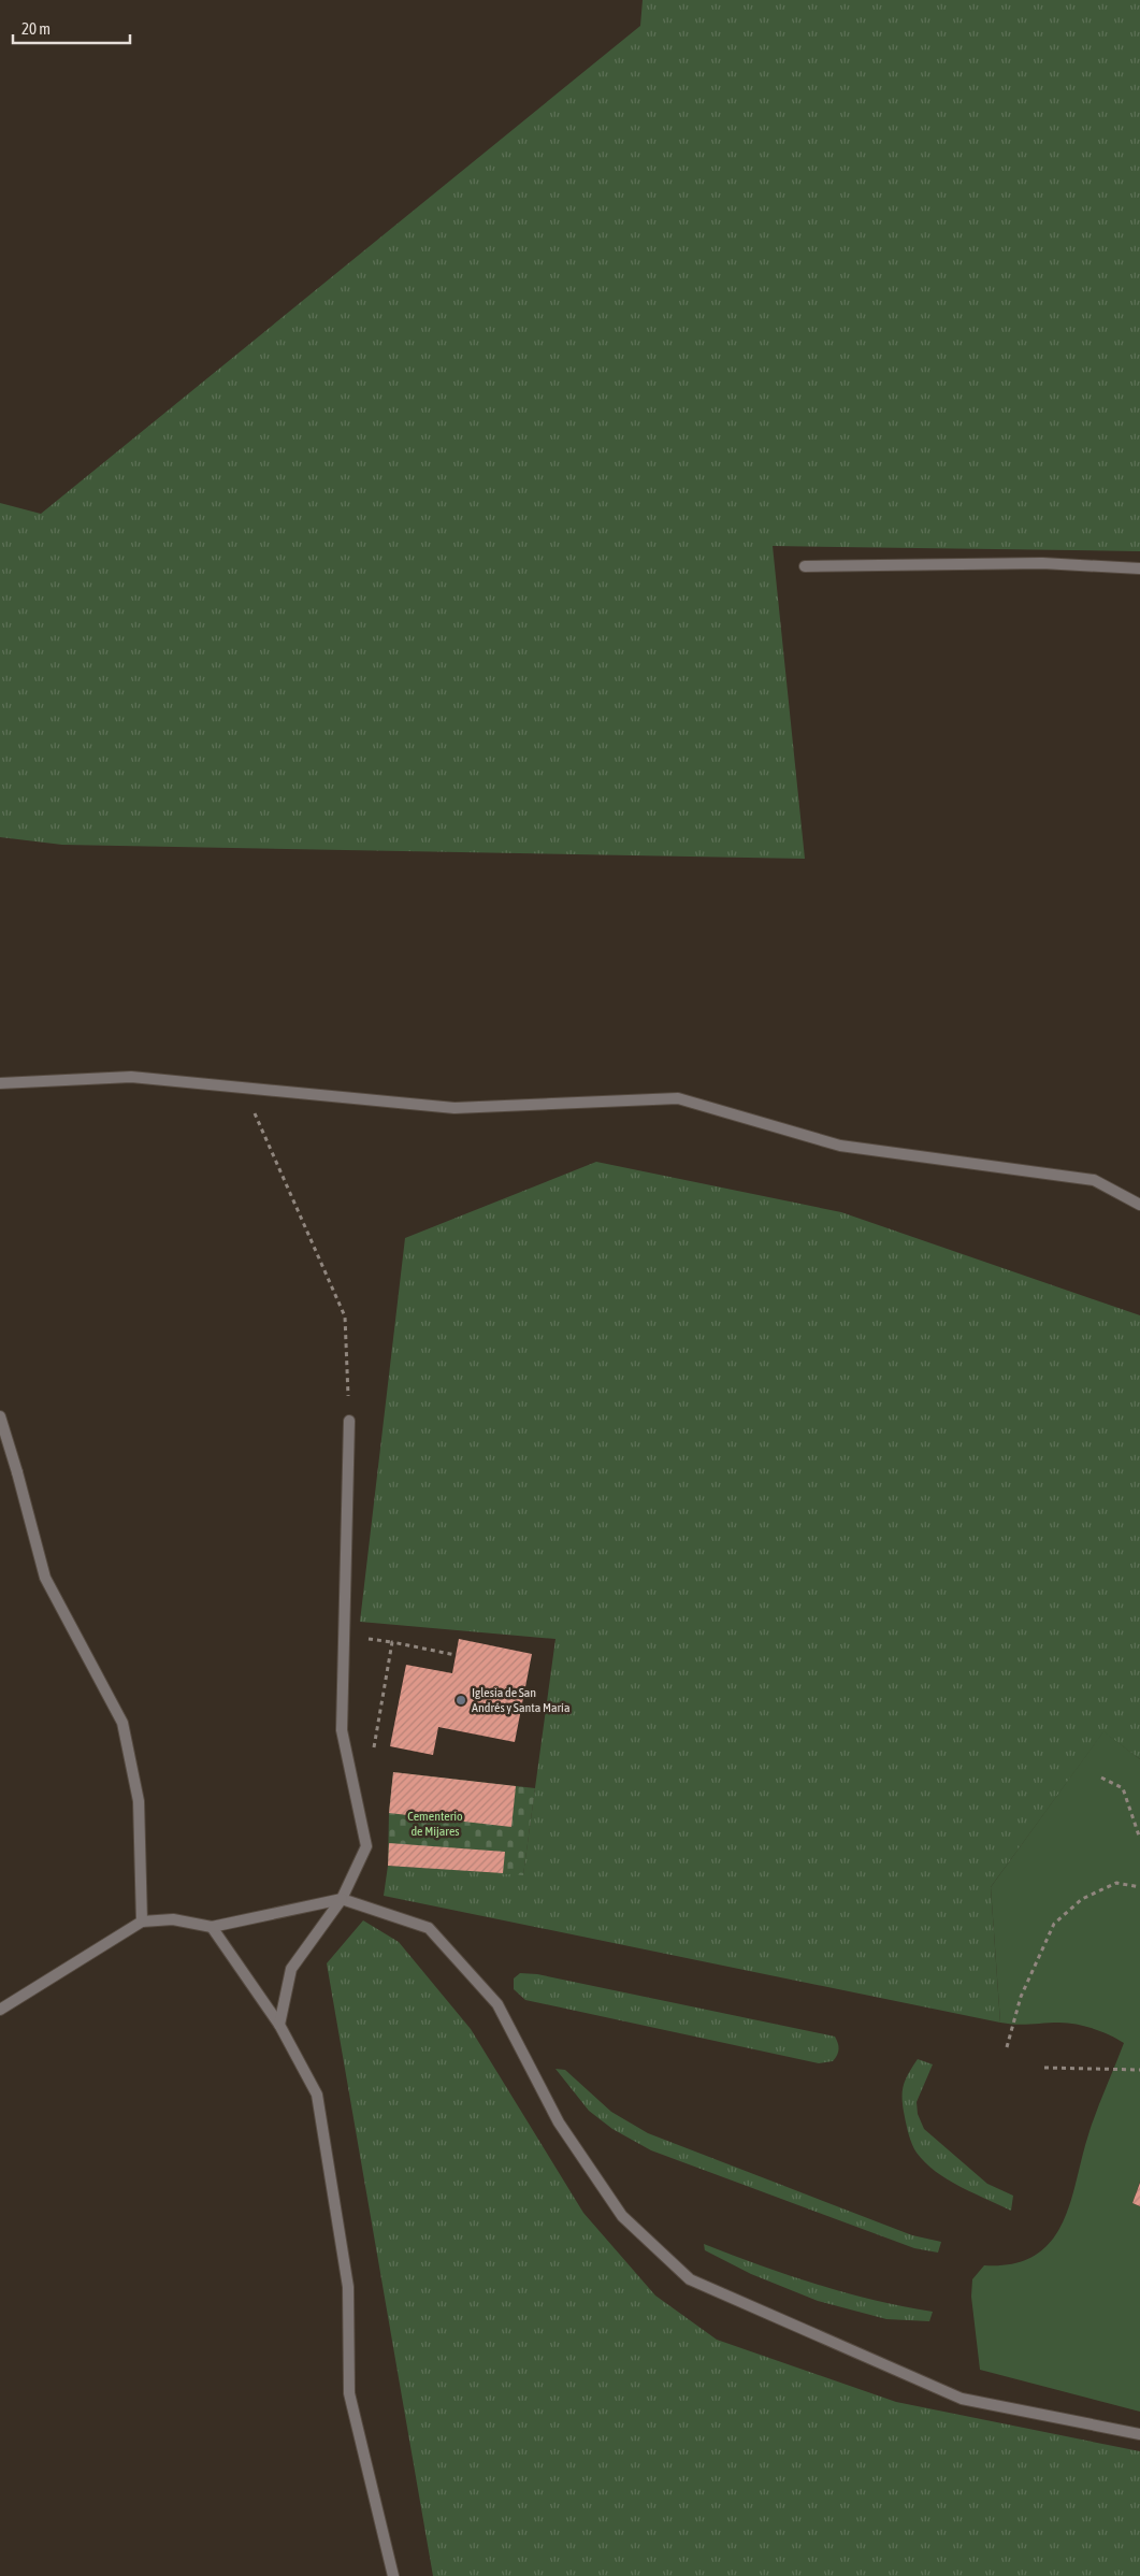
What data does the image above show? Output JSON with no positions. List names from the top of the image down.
{
  "parks": ["Cementerio de Mijares"],
  "places": ["Iglesia de San Andrés y Santa María"],
  "scale_bar": "20 m"
}
